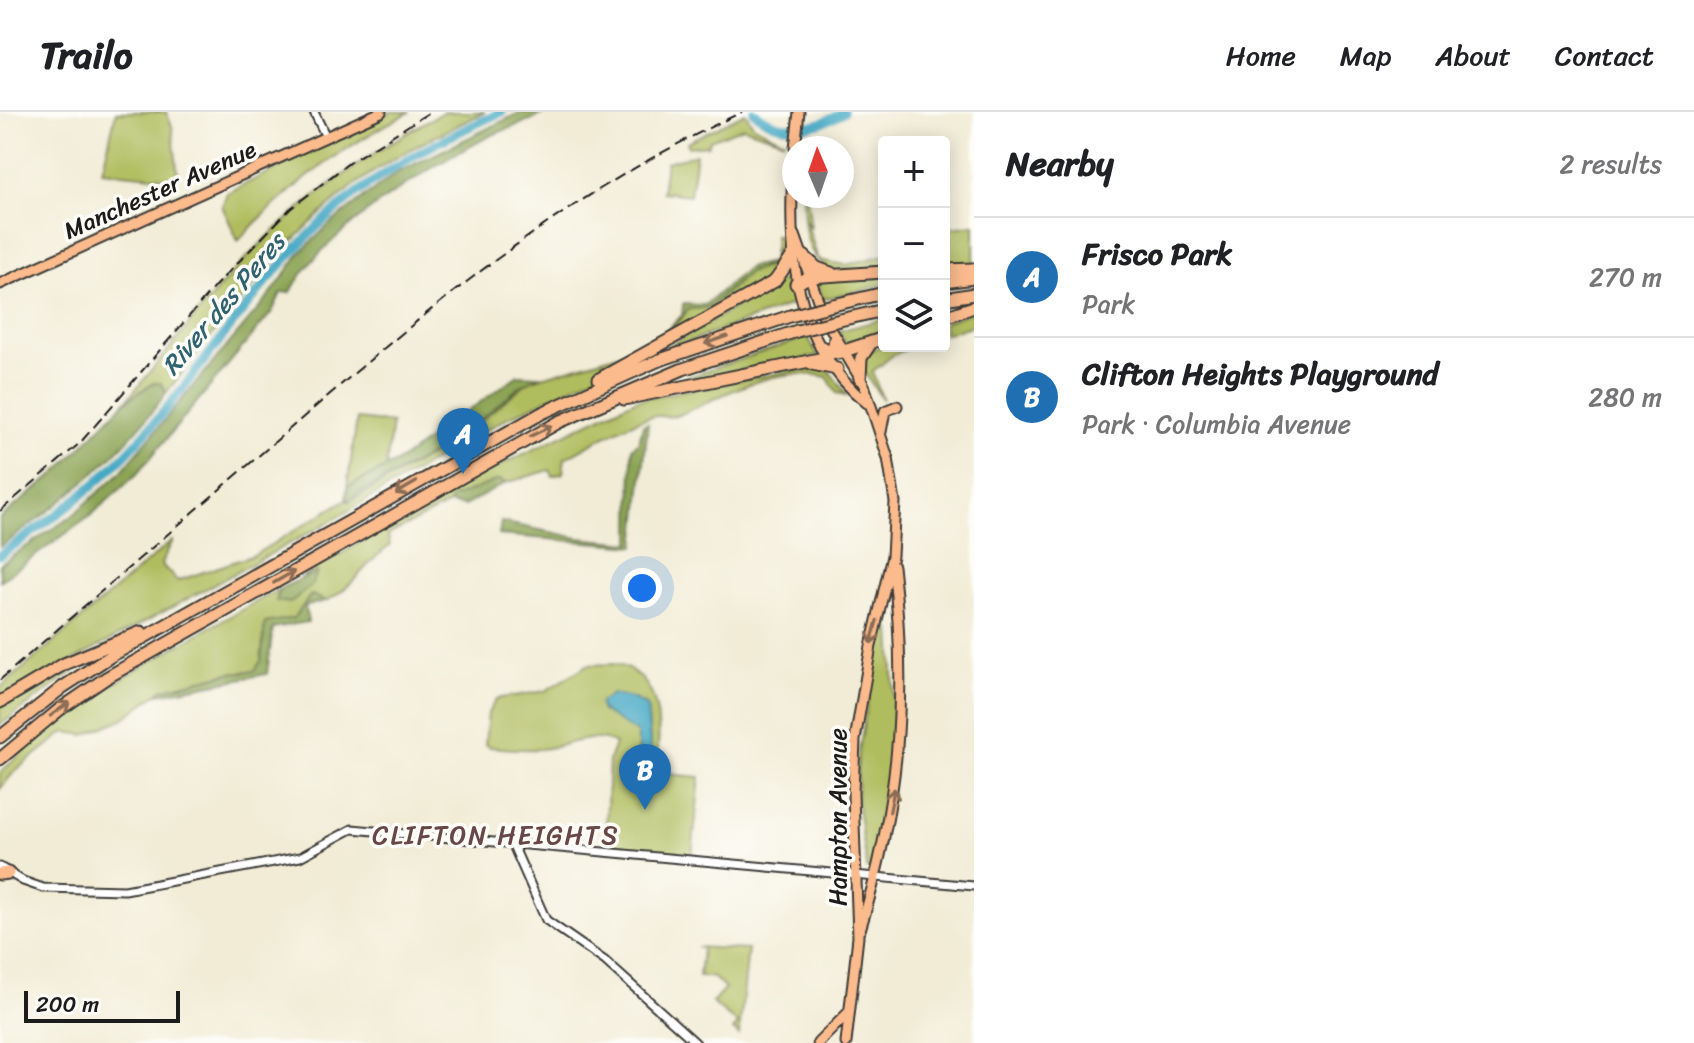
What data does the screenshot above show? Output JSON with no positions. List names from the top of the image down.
{
  "streets": {
    "main road": ["Manchester Avenue", "Hampton Avenue"]
  },
  "districts": ["CLIFTON HEIGHTS"],
  "water": ["River des Peres"],
  "scale_bar": "200 m",
  "north": "top",
  "page": {
    "header": "Trailo",
    "nav": [
      "Home",
      "Map",
      "About",
      "Contact"
    ],
    "heading": ["Nearby", "2 results"],
    "map_buttons": ["+", "−"],
    "list": [
      {
        "mark": "A",
        "name": "Frisco Park",
        "note": "Park",
        "value": "270 m"
      },
      {
        "mark": "B",
        "name": "Clifton Heights Playground",
        "note": "Park · Columbia Avenue",
        "value": "280 m"
      }
    ],
    "pins": ["A", "B"],
    "scale": "200 m"
  }
}
